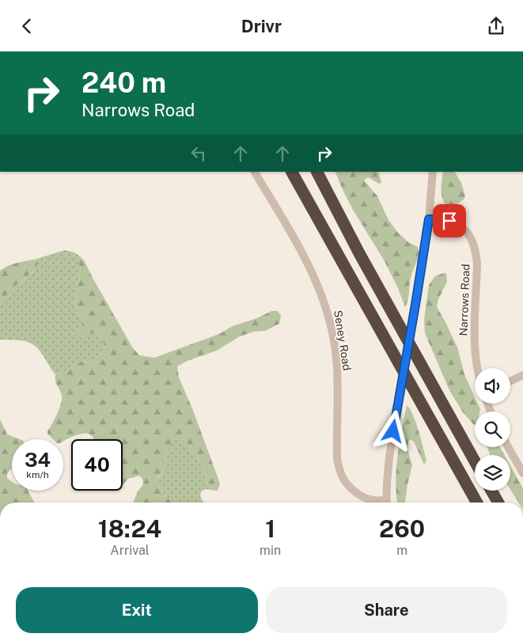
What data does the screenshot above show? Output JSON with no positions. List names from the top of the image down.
{
  "streets": {
    "street": ["Narrows Road", "Seney Road"]
  },
  "page": {
    "header": "Drivr",
    "turn": ["240 m", "Narrows Road"],
    "speed": "34 km/h",
    "limit": "40",
    "eta": [
      "18:24",
      "Arrival",
      "1",
      "min",
      "260",
      "m"
    ],
    "buttons": ["Exit", "Share"]
  }
}
